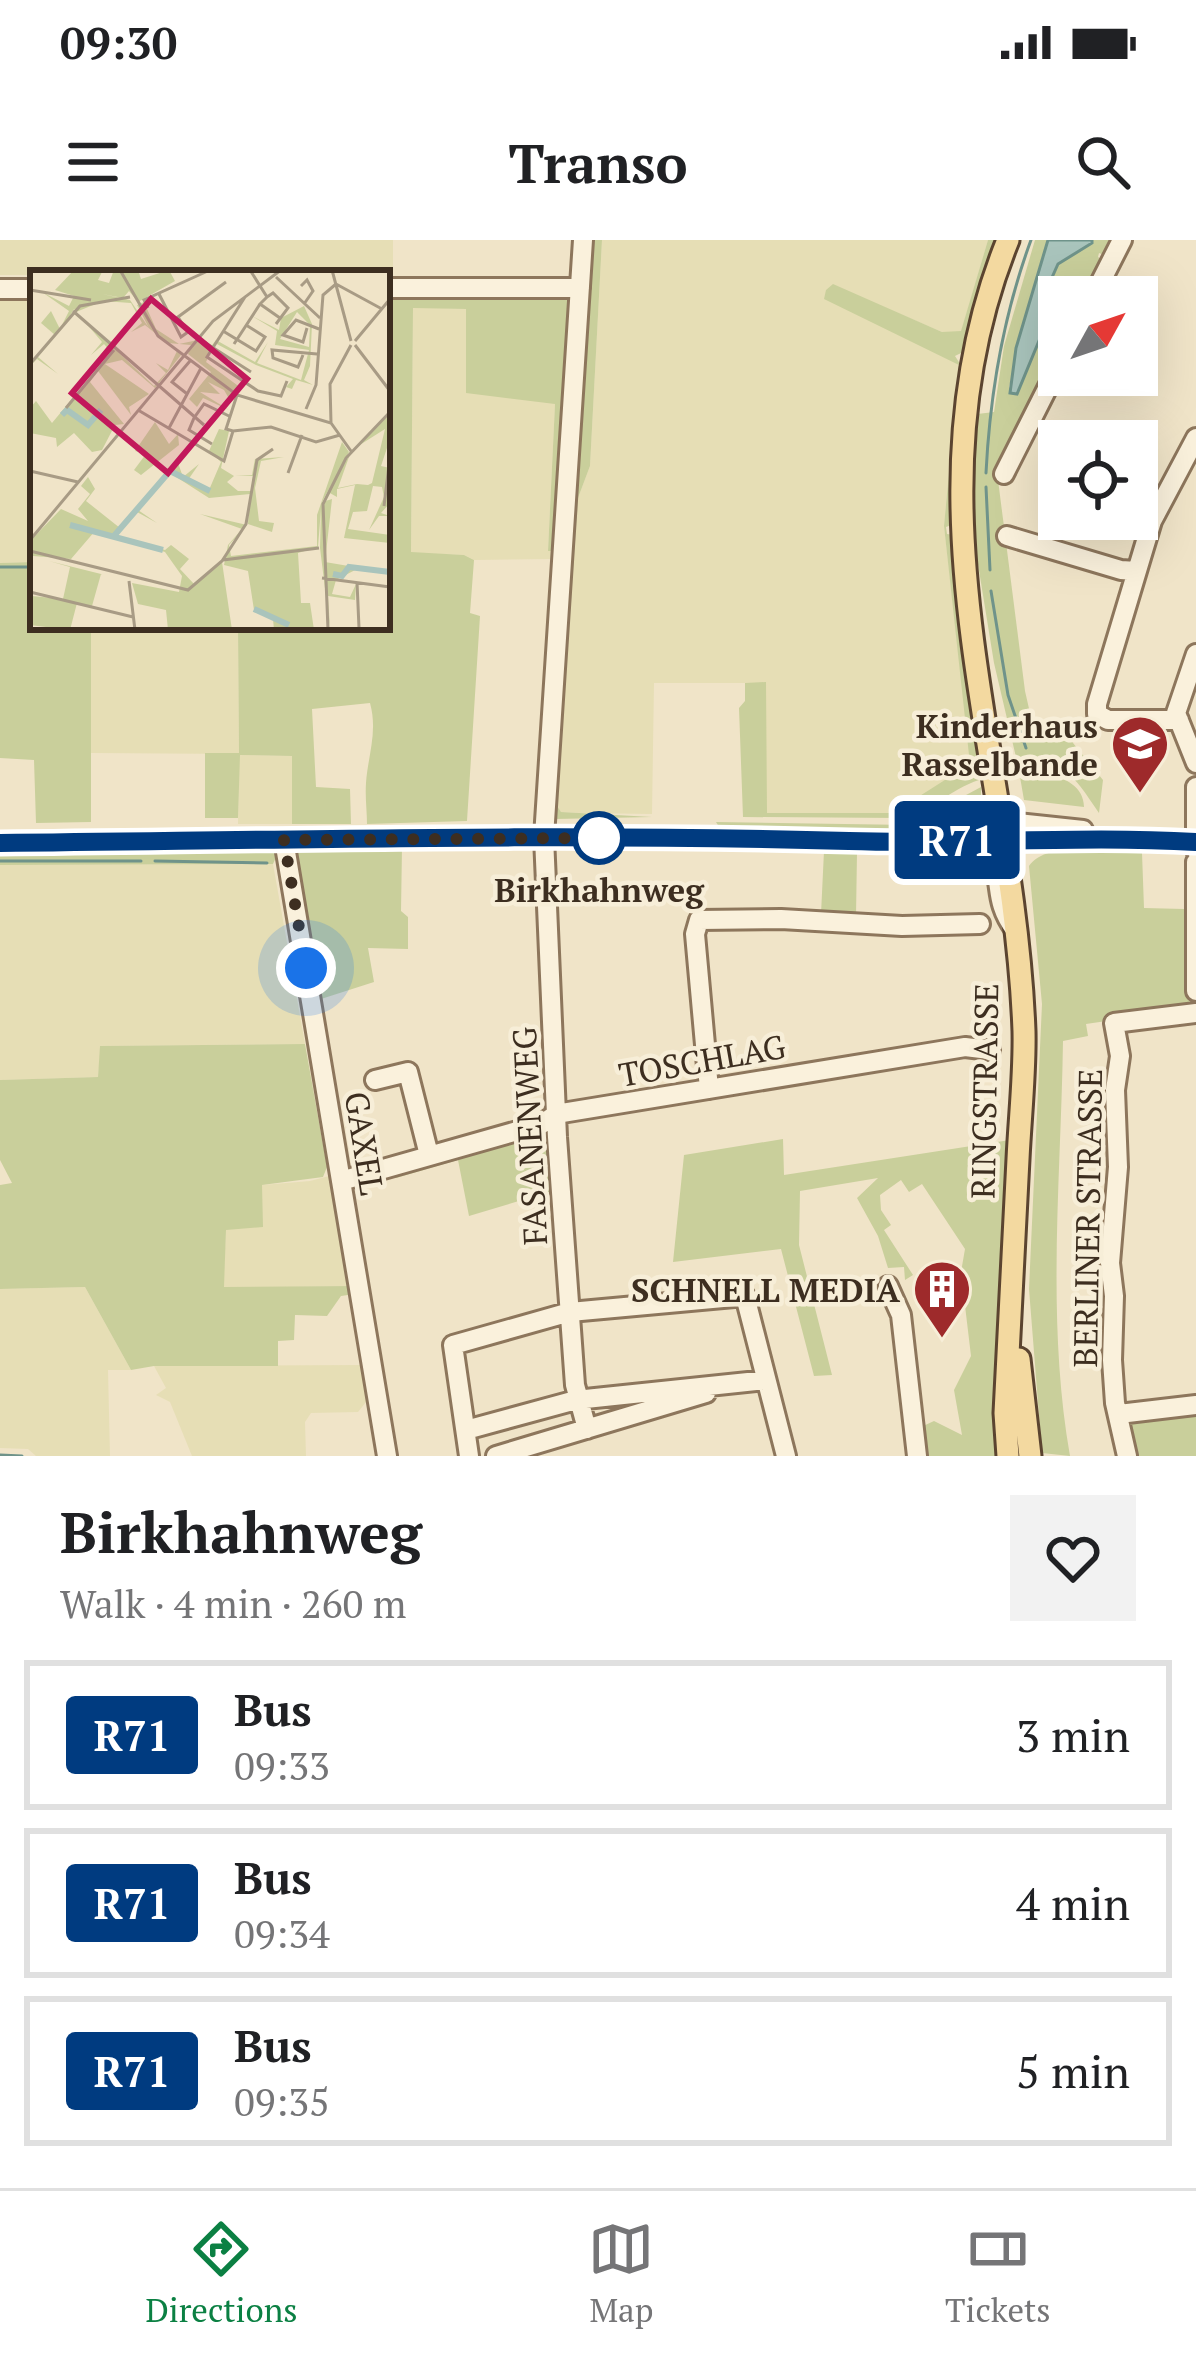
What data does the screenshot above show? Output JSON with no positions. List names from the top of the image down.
{
  "streets": {
    "main road": ["RINGSTRASSE"],
    "street": [
      "TOSCHLAG",
      "FASANENWEG",
      "GAXEL",
      "BERLINER STRASSE"
    ]
  },
  "crossings": [
    ["TOSCHLAG", "FASANENWEG"],
    ["TOSCHLAG", "GAXEL"]
  ],
  "places": {
    "school or university": ["Kinderhaus Rasselbande"],
    "other": ["Birkhahnweg"],
    "building": ["SCHNELL MEDIA"]
  },
  "lines": ["bus line R71"],
  "north": "top right",
  "page": {
    "status": "09:30",
    "header": "Transo",
    "on_map": "R71",
    "heading": ["Birkhahnweg", "Walk · 4 min · 260 m"],
    "list": [
      {
        "mark": "R71",
        "name": "Bus",
        "note": "09:33",
        "value": "3 min"
      },
      {
        "mark": "R71",
        "name": "Bus",
        "note": "09:34",
        "value": "4 min"
      },
      {
        "mark": "R71",
        "name": "Bus",
        "note": "09:35",
        "value": "5 min"
      }
    ],
    "tabs": ["Directions", "Map", "Tickets"]
  }
}
